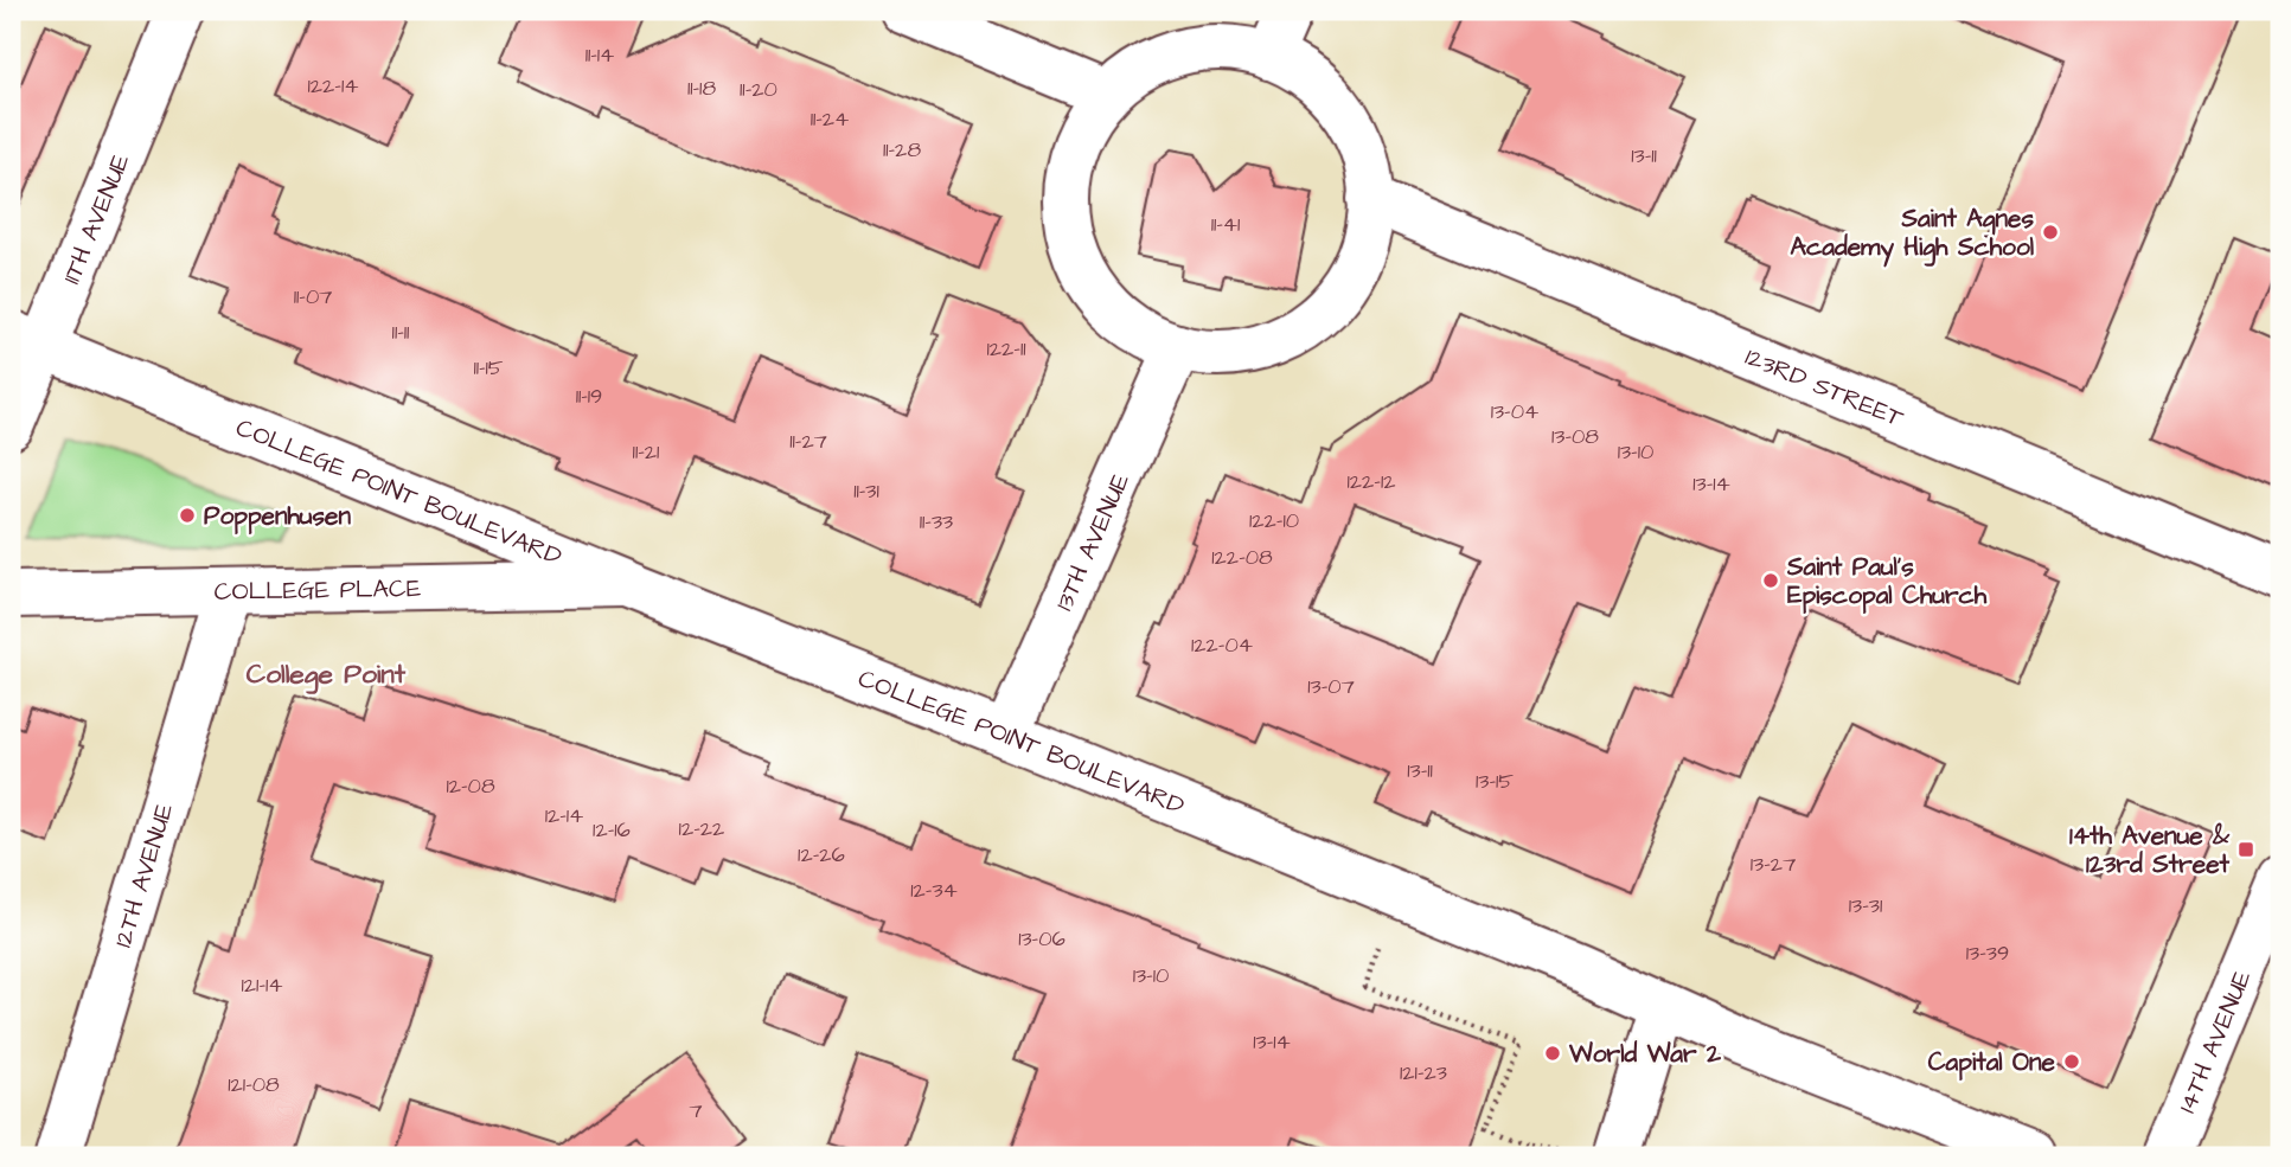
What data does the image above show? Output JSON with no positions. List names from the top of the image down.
{
  "streets": {
    "street": [
      "11TH AVENUE",
      "123RD STREET",
      "COLLEGE POINT BOULEVARD",
      "13TH AVENUE",
      "COLLEGE PLACE",
      "12TH AVENUE",
      "14TH AVENUE"
    ]
  },
  "crossings": [
    ["11TH AVENUE", "COLLEGE POINT BOULEVARD"],
    ["COLLEGE POINT BOULEVARD", "13TH AVENUE"],
    ["COLLEGE POINT BOULEVARD", "COLLEGE PLACE"],
    ["COLLEGE PLACE", "12TH AVENUE"]
  ],
  "districts": ["College Point"],
  "places": {
    "other": [
      "Saint Agnes Academy High School",
      "Poppenhusen",
      "Saint Paul's Episcopal Church",
      "World War 2",
      "Capital One"
    ],
    "transit": ["14th Avenue & 123rd Street"]
  },
  "house_numbers": [
    "11-14",
    "122-14",
    "11-18",
    "11-20",
    "11-24",
    "11-28",
    "13-11",
    "11-41",
    "11-07",
    "11-11",
    "122-11",
    "11-15",
    "11-19",
    "13-04",
    "13-08",
    "11-27",
    "11-21",
    "13-10",
    "122-12",
    "13-14",
    "11-31",
    "122-10",
    "11-33",
    "122-08",
    "122-04",
    "13-07",
    "13-11",
    "13-15",
    "12-08",
    "12-14",
    "12-22",
    "12-16",
    "12-26",
    "13-27",
    "12-34",
    "13-31",
    "13-06",
    "13-39",
    "13-10",
    "121-14",
    "13-14",
    "121-23",
    "121-08",
    "7"
  ]
}
